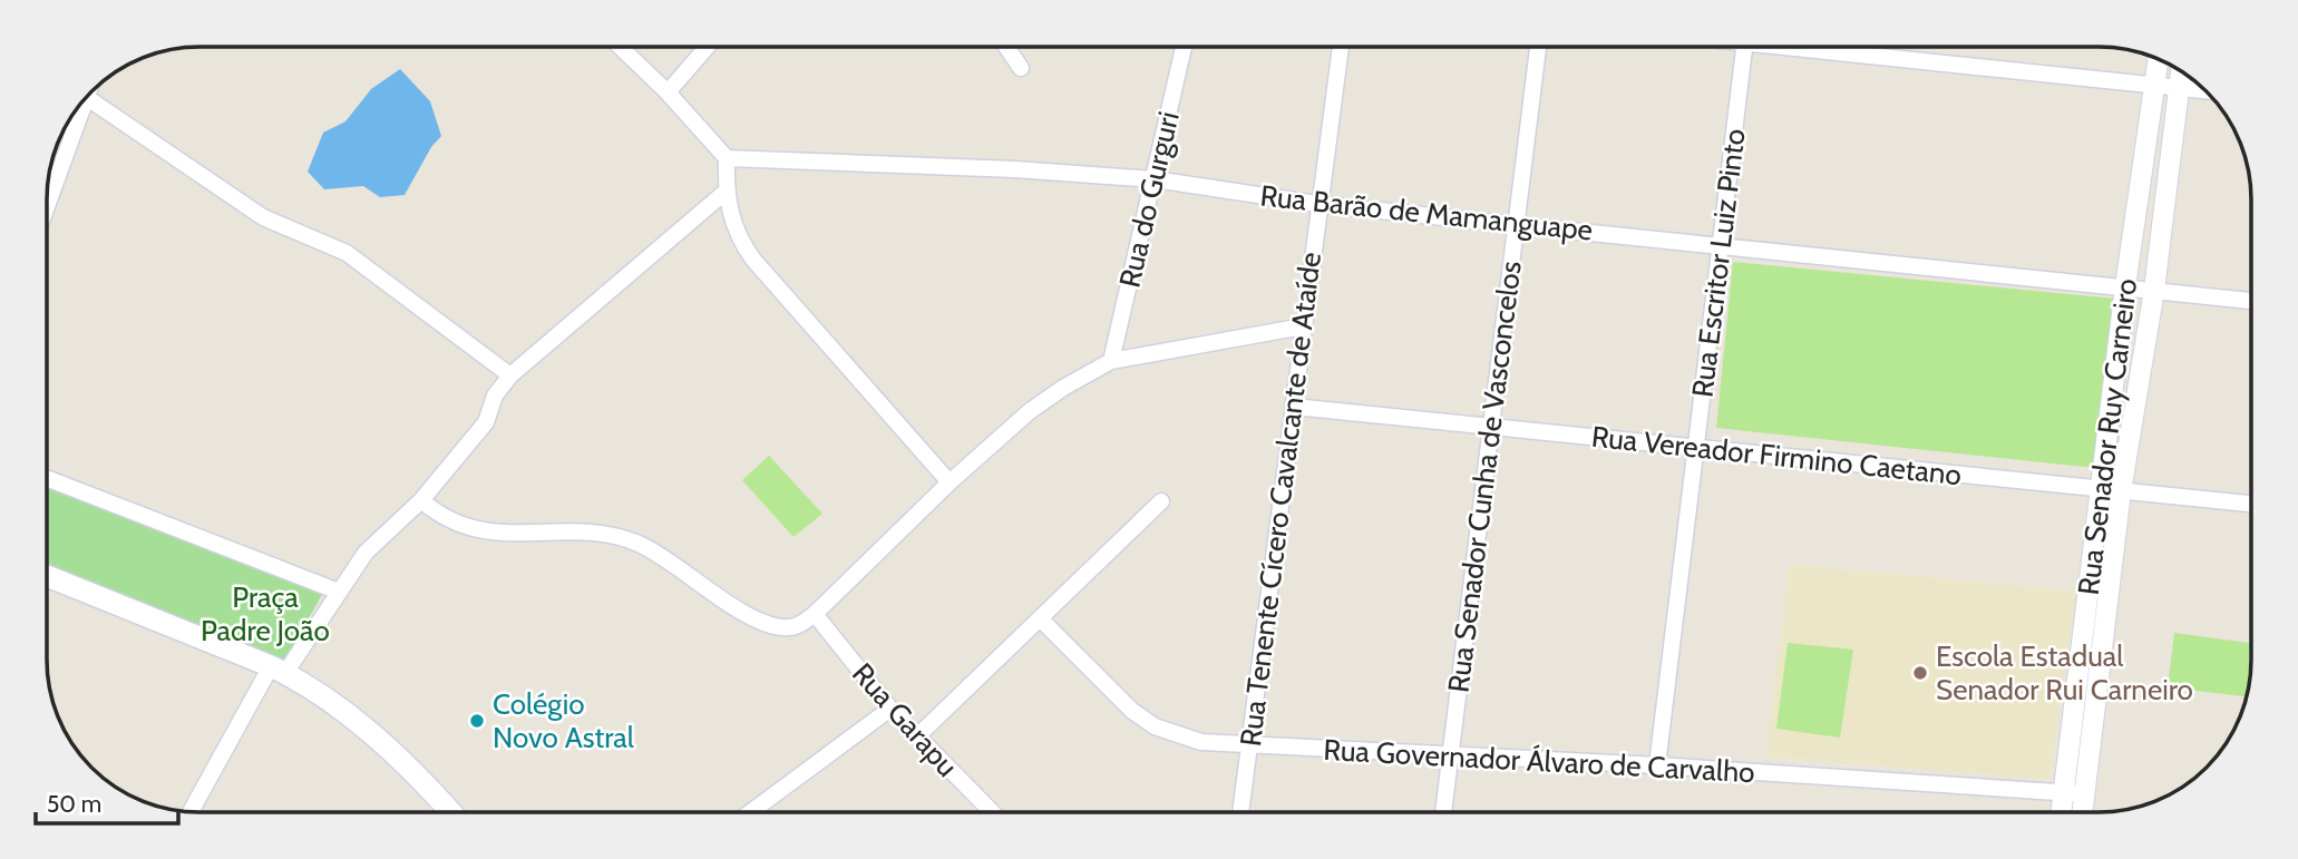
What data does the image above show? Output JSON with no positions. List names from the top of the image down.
{
  "streets": {
    "street": [
      "Rua do Gurguri",
      "Rua Barão de Mamanguape",
      "Rua Escritor Luiz Pinto",
      "Rua Senador Ruy Carneiro",
      "Rua Vereador Firmino Caetano",
      "Rua Senador Cunha de Vasconcelos",
      "Rua Tenente Cícero Cavalcante de Ataíde",
      "Rua Garapu",
      "Rua Governador Álvaro de Carvalho"
    ]
  },
  "crossings": [
    ["Rua do Gurguri", "Rua Barão de Mamanguape"],
    ["Rua Barão de Mamanguape", "Rua Escritor Luiz Pinto"],
    ["Rua Barão de Mamanguape", "Rua Senador Ruy Carneiro"],
    ["Rua Barão de Mamanguape", "Rua Senador Cunha de Vasconcelos"],
    ["Rua Barão de Mamanguape", "Rua Tenente Cícero Cavalcante de Ataíde"],
    ["Rua Escritor Luiz Pinto", "Rua Vereador Firmino Caetano"],
    ["Rua Escritor Luiz Pinto", "Rua Governador Álvaro de Carvalho"],
    ["Rua Senador Ruy Carneiro", "Rua Vereador Firmino Caetano"],
    ["Rua Senador Ruy Carneiro", "Rua Governador Álvaro de Carvalho"],
    ["Rua Vereador Firmino Caetano", "Rua Senador Cunha de Vasconcelos"],
    ["Rua Vereador Firmino Caetano", "Rua Tenente Cícero Cavalcante de Ataíde"],
    ["Rua Senador Cunha de Vasconcelos", "Rua Governador Álvaro de Carvalho"],
    ["Rua Tenente Cícero Cavalcante de Ataíde", "Rua Governador Álvaro de Carvalho"]
  ],
  "parks": ["Praça Padre João"],
  "places": ["Escola Estadual Senador Rui Carneiro", "Colégio Novo Astral"],
  "scale_bar": "50 m"
}
